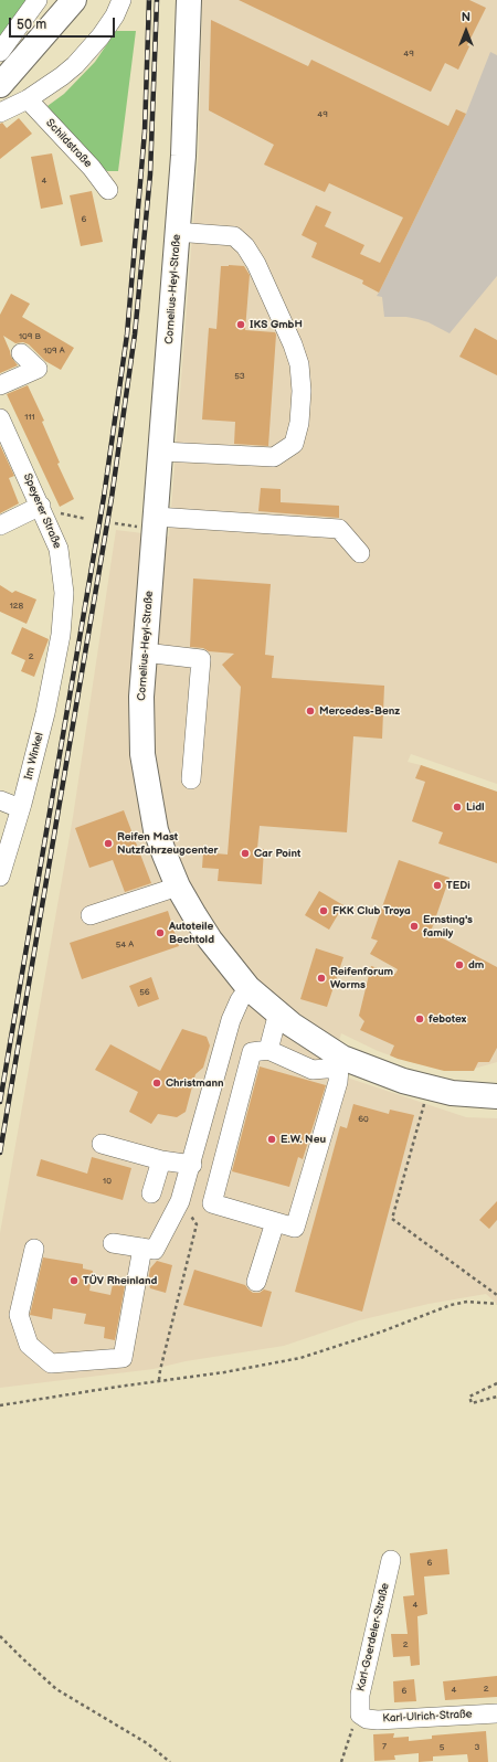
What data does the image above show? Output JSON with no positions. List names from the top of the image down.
{
  "streets": {
    "main road": ["Cornelius-Heyl-Straße"],
    "street": [
      "Schildstraße",
      "Speyerer Straße",
      "Im Winkel",
      "Karl-Goerdeler-Straße",
      "Karl-Ulrich-Straße"
    ]
  },
  "crossings": [
    ["Speyerer Straße", "Im Winkel"],
    ["Karl-Goerdeler-Straße", "Karl-Ulrich-Straße"]
  ],
  "places": [
    "IKS GmbH",
    "Mercedes-Benz",
    "Lidl",
    "Reifen Mast Nutzfahrzeugcenter",
    "Car Point",
    "TEDi",
    "FKK Club Troya",
    "Ernsting's family",
    "Autoteile Bechtold",
    "dm",
    "Reifenforum Worms",
    "febotex",
    "Christmann",
    "E.W. Neu",
    "TÜV Rheinland"
  ],
  "house_numbers": [
    "49",
    "49",
    "4",
    "6",
    "109 B",
    "109 A",
    "53",
    "111",
    "128",
    "2",
    "54 A",
    "56",
    "60",
    "10",
    "6",
    "4",
    "2",
    "2",
    "4",
    "6",
    "7",
    "5",
    "3"
  ],
  "scale_bar": "50 m",
  "north": "top"
}
